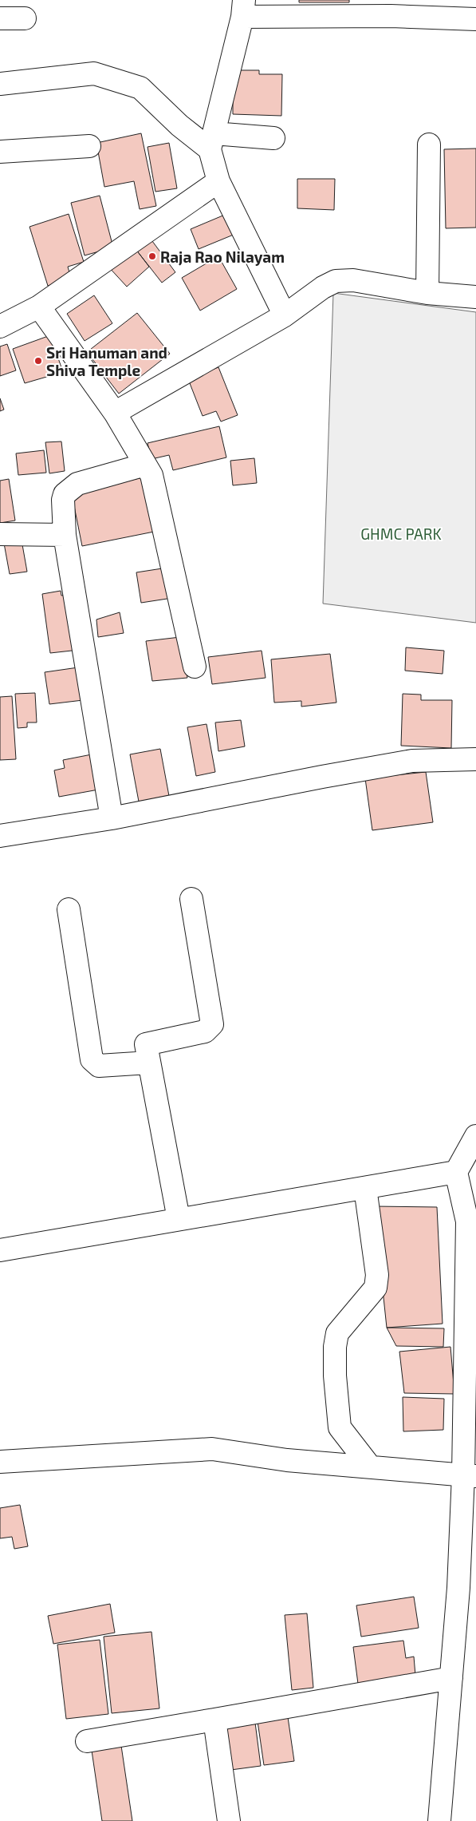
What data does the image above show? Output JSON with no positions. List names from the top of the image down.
{
  "parks": ["GHMC PARK"],
  "places": ["Raja Rao Nilayam", "Sri Hanuman and Shiva Temple"]
}
